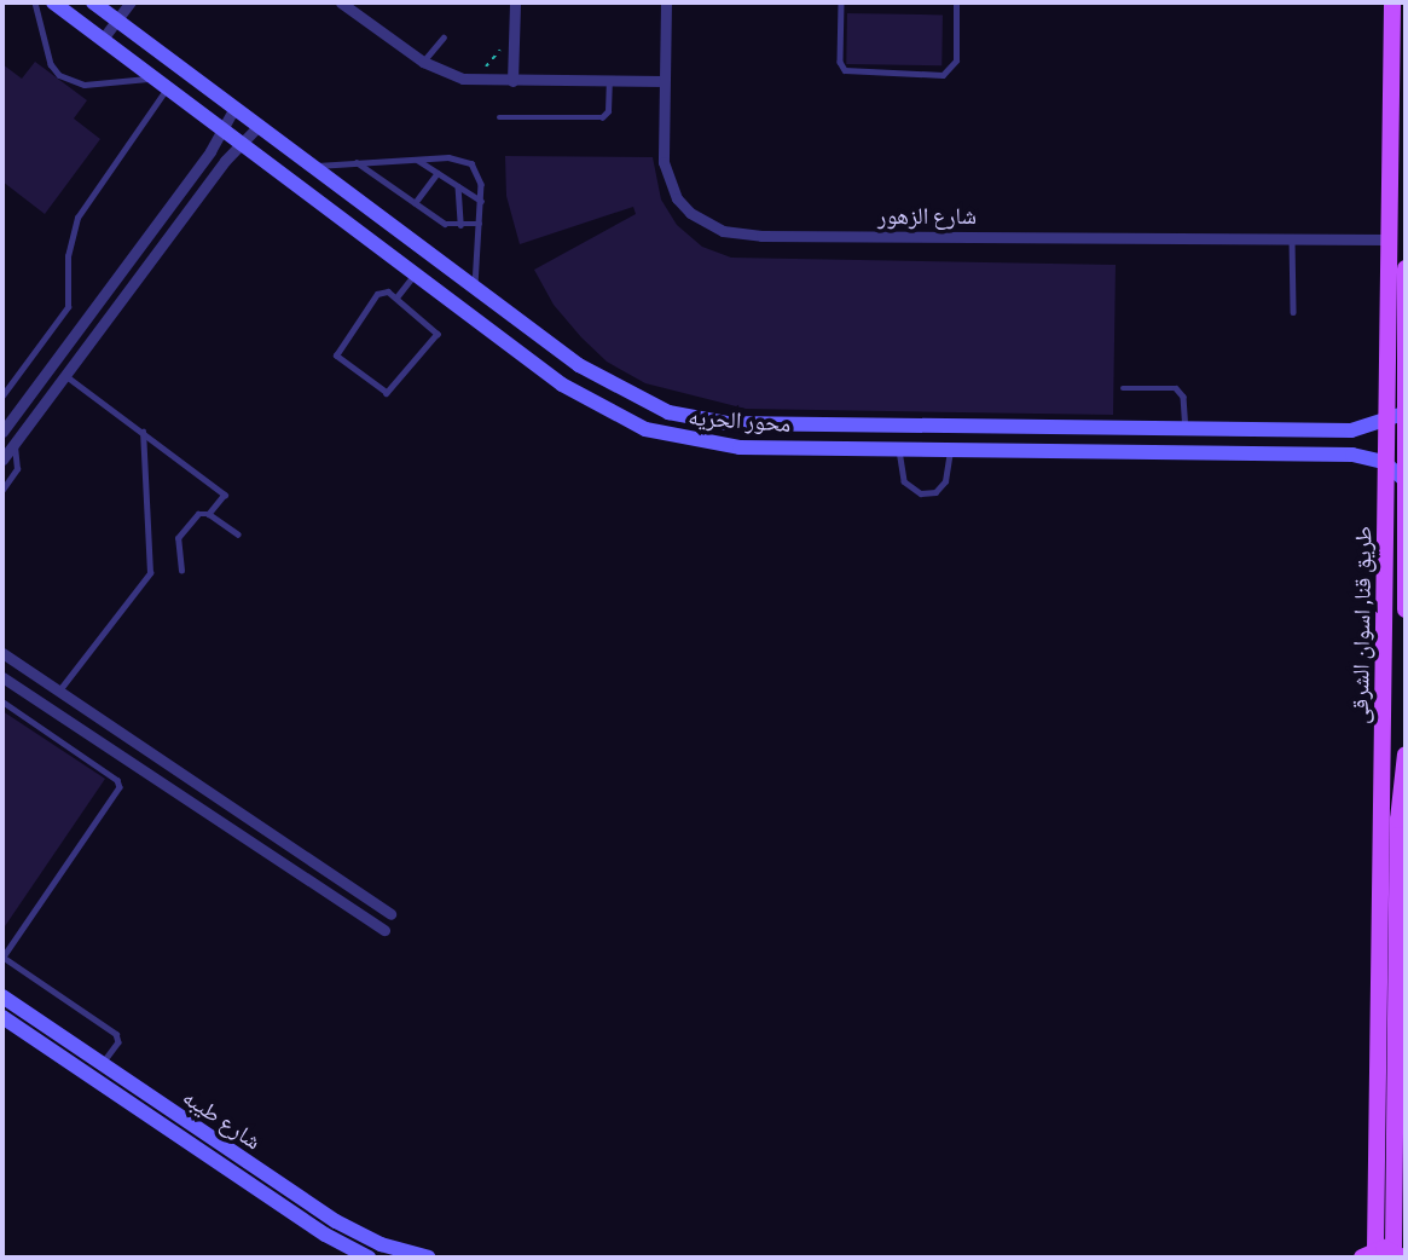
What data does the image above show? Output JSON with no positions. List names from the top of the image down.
{
  "streets": {
    "main road": ["محور الحريه", "طريق قنا, اسوان الشرقى", "شارع طيبه"],
    "street": ["شارع الزهور"]
  },
  "crossings": [
    ["شارع الزهور", "طريق قنا, اسوان الشرقى"],
    ["محور الحريه", "طريق قنا, اسوان الشرقى"]
  ]
}
